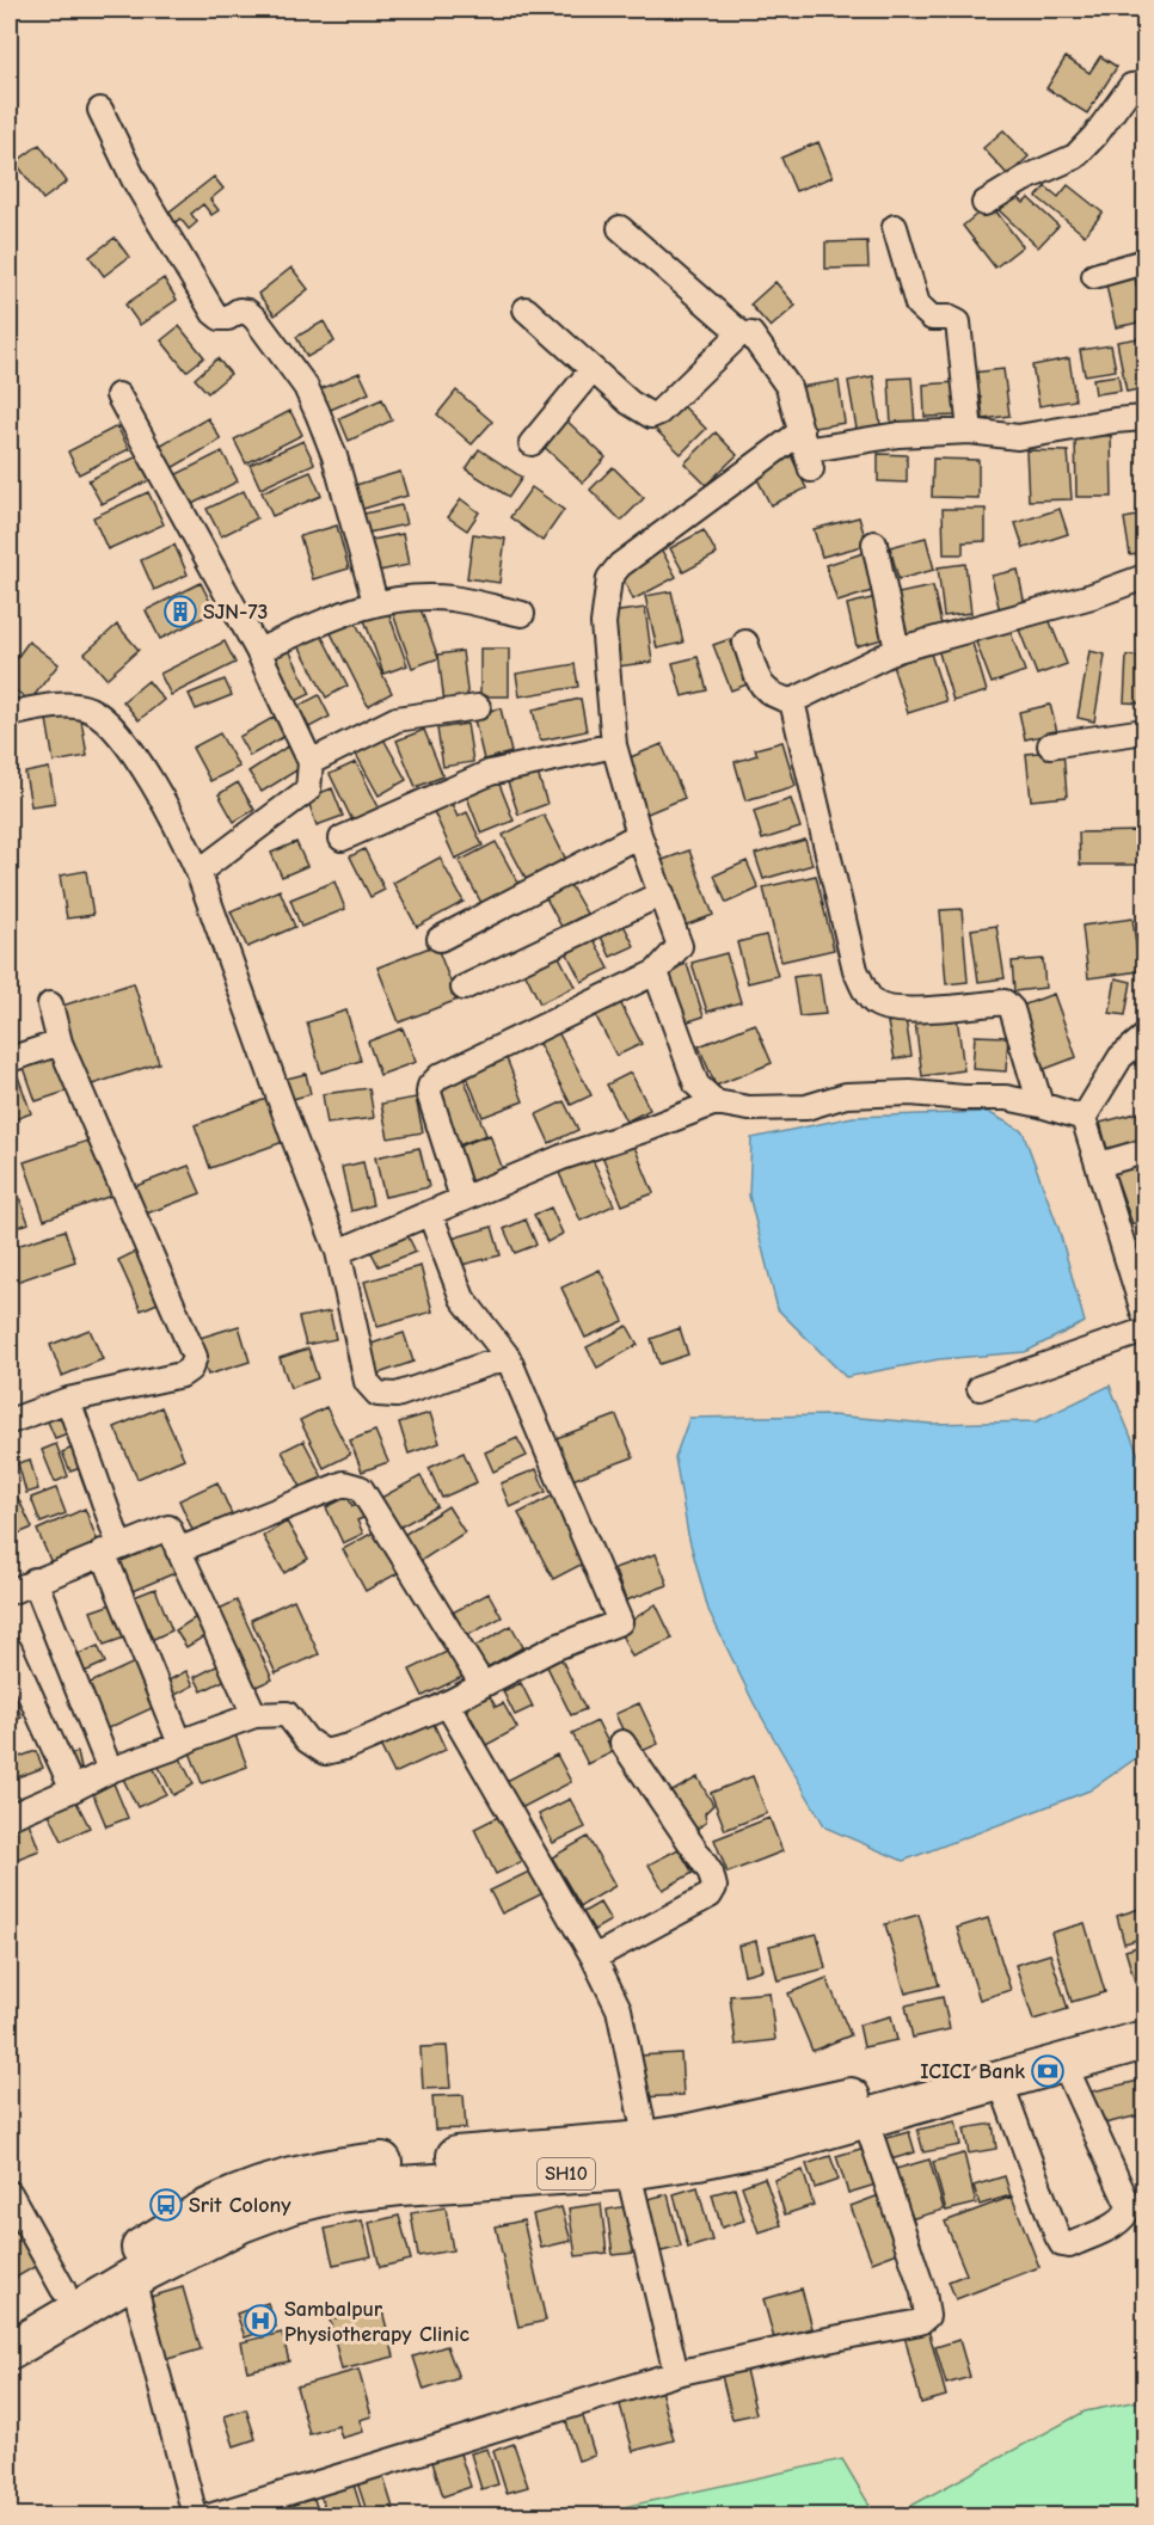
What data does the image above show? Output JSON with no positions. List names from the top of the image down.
{
  "streets": {
    "main road": ["SH10"]
  },
  "places": {
    "building": ["SJN-73"],
    "bank": ["ICICI Bank"],
    "bus stop": ["Srit Colony"],
    "hospital": ["Sambalpur Physiotherapy Clinic"]
  }
}
